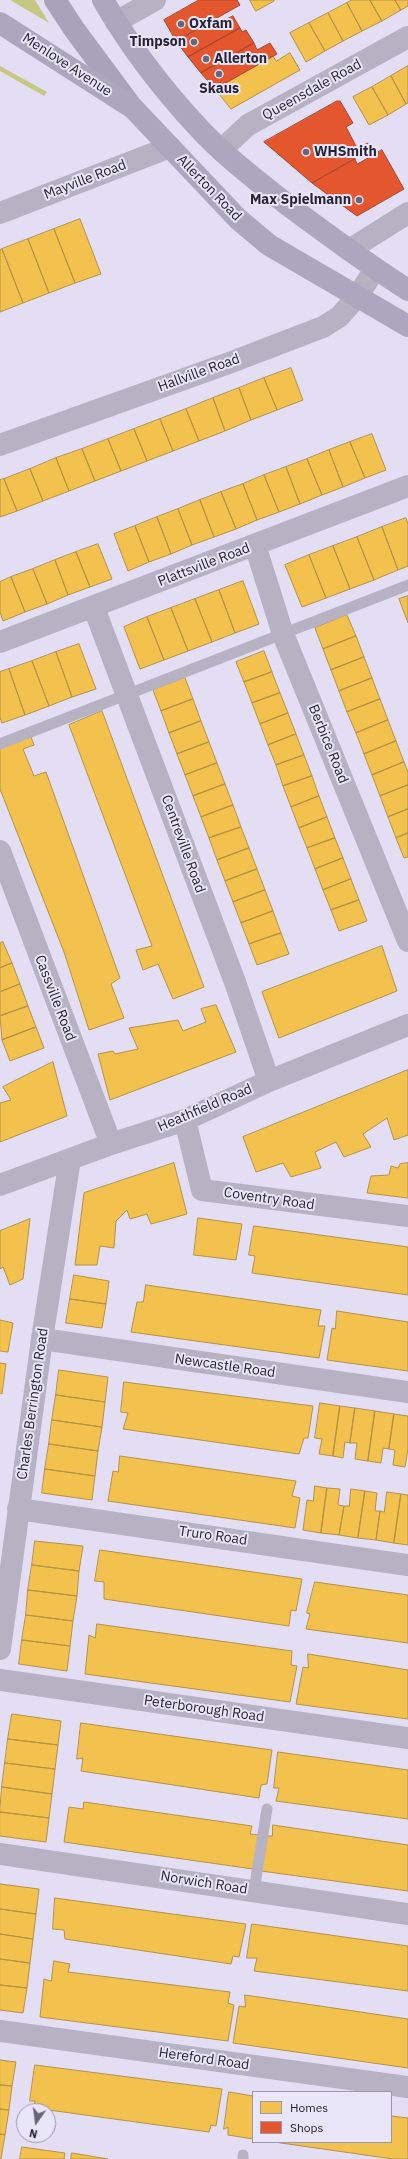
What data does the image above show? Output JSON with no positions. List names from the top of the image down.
{
  "streets": {
    "highway": ["Menlove Avenue", "Allerton Road"],
    "street": [
      "Queensdale Road",
      "Mayville Road",
      "Hallville Road",
      "Plattsville Road",
      "Berbice Road",
      "Centreville Road",
      "Cassville Road",
      "Heathfield Road",
      "Coventry Road",
      "Newcastle Road",
      "Charles Berrington Road",
      "Truro Road",
      "Peterborough Road",
      "Norwich Road",
      "Hereford Road"
    ]
  },
  "crossings": [
    ["Menlove Avenue", "Allerton Road"],
    ["Mayville Road", "Allerton Road"],
    ["Allerton Road", "Hallville Road"],
    ["Plattsville Road", "Berbice Road"],
    ["Plattsville Road", "Centreville Road"],
    ["Centreville Road", "Heathfield Road"],
    ["Cassville Road", "Heathfield Road"],
    ["Heathfield Road", "Coventry Road"],
    ["Heathfield Road", "Charles Berrington Road"],
    ["Newcastle Road", "Charles Berrington Road"],
    ["Charles Berrington Road", "Truro Road"]
  ],
  "places": [
    "Oxfam",
    "Timpson",
    "Allerton",
    "Skaus",
    "WHSmith",
    "Max Spielmann"
  ],
  "legend": ["Homes", "Shops"],
  "north": "bottom"
}
